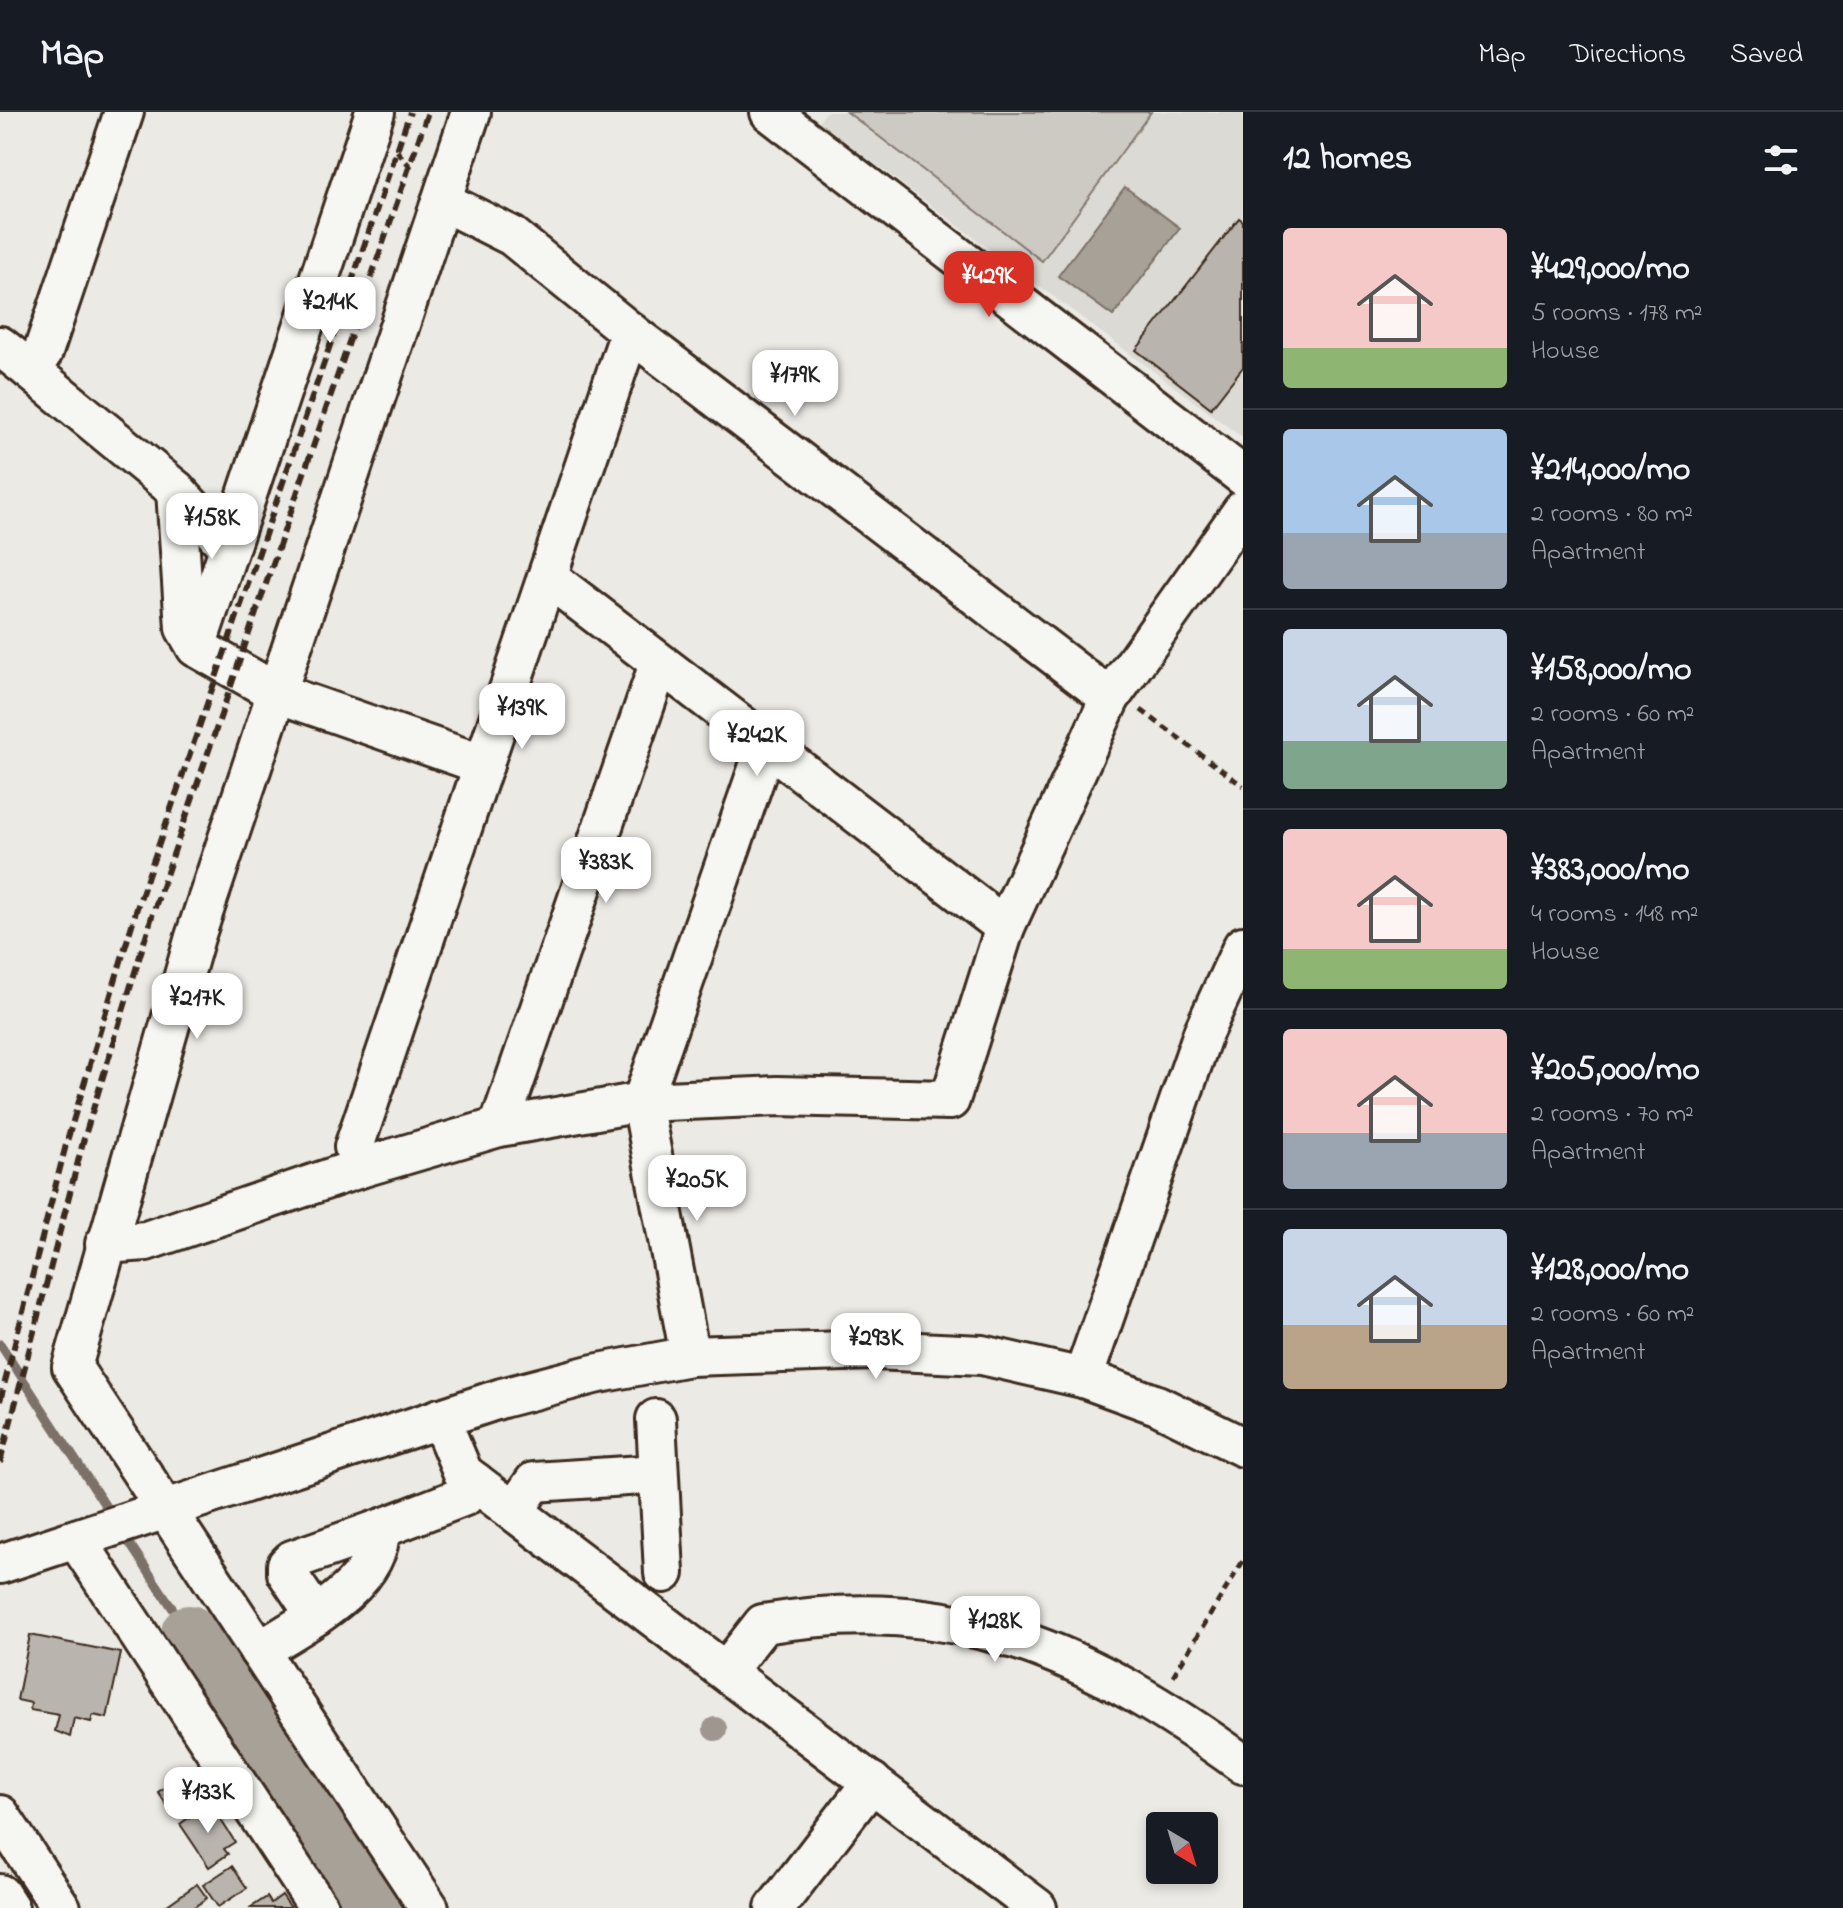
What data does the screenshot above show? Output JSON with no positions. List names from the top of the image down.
{
  "north": "bottom right",
  "page": {
    "header": "Map",
    "nav": ["Map", "Directions", "Saved"],
    "heading": "12 homes",
    "list": [
      {
        "name": "¥429,000/mo",
        "note": "5 rooms · 178 m² · House"
      },
      {
        "name": "¥214,000/mo",
        "note": "2 rooms · 80 m² · Apartment"
      },
      {
        "name": "¥158,000/mo",
        "note": "2 rooms · 60 m² · Apartment"
      },
      {
        "name": "¥383,000/mo",
        "note": "4 rooms · 148 m² · House"
      },
      {
        "name": "¥205,000/mo",
        "note": "2 rooms · 70 m² · Apartment"
      },
      {
        "name": "¥128,000/mo",
        "note": "2 rooms · 60 m² · Apartment"
      }
    ],
    "price": [
      "¥429K",
      "¥214K",
      "¥179K",
      "¥158K",
      "¥139K",
      "¥242K",
      "¥383K",
      "¥217K",
      "¥205K",
      "¥293K",
      "¥128K",
      "¥133K"
    ]
  }
}
